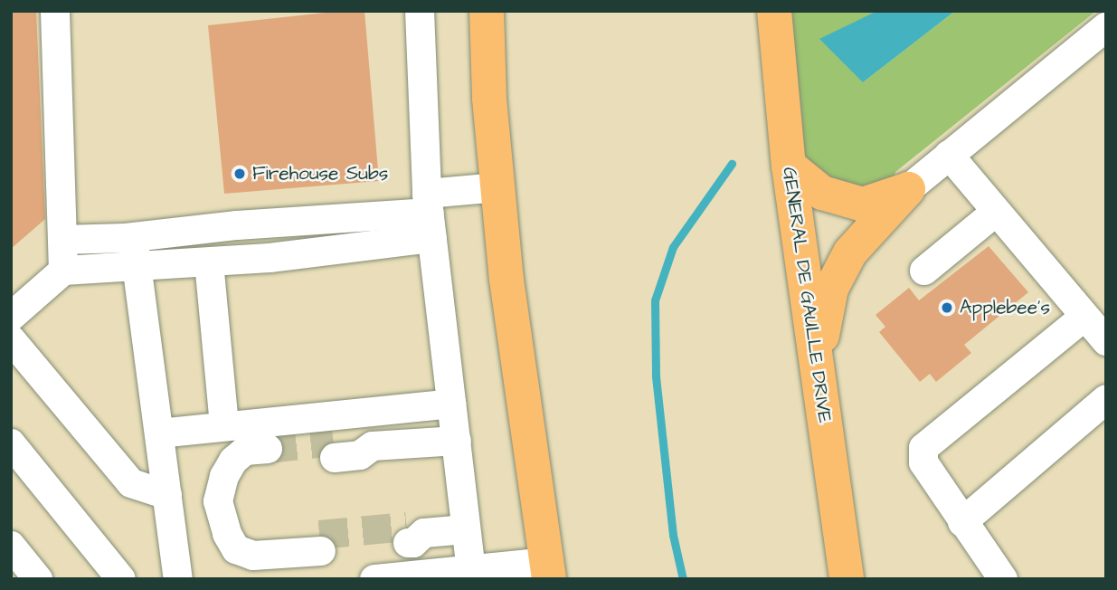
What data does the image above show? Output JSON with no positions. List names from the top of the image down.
{
  "streets": {
    "main road": ["GENERAL DE GAULLE DRIVE"]
  },
  "places": ["Firehouse Subs", "Applebee's"]
}
